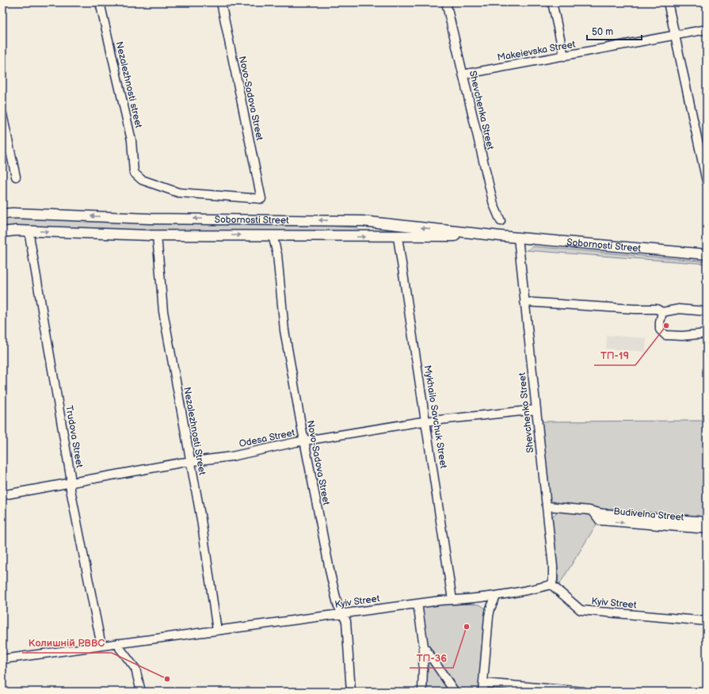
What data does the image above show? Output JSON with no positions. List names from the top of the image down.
{
  "streets": {
    "main road": ["Sobornosti Street"],
    "street": [
      "Makeievska Street",
      "Nezalezhnosti street",
      "Novo-Sadova Street",
      "Shevchenka Street",
      "Shevchenko Street",
      "Mykhailo Savchuk Street",
      "Nezalezhnosti Street",
      "Trudova Street",
      "Odesa Street",
      "Budivelna Street",
      "Kyiv Street"
    ]
  },
  "crossings": [
    ["Makeievska Street", "Shevchenka Street"],
    ["Nezalezhnosti street", "Novo-Sadova Street"],
    ["Novo-Sadova Street", "Sobornosti Street"],
    ["Novo-Sadova Street", "Odesa Street"],
    ["Novo-Sadova Street", "Kyiv Street"],
    ["Sobornosti Street", "Shevchenko Street"],
    ["Sobornosti Street", "Mykhailo Savchuk Street"],
    ["Sobornosti Street", "Nezalezhnosti Street"],
    ["Sobornosti Street", "Trudova Street"],
    ["Shevchenko Street", "Odesa Street"],
    ["Shevchenko Street", "Budivelna Street"],
    ["Shevchenko Street", "Kyiv Street"],
    ["Mykhailo Savchuk Street", "Odesa Street"],
    ["Mykhailo Savchuk Street", "Kyiv Street"],
    ["Nezalezhnosti Street", "Odesa Street"],
    ["Nezalezhnosti Street", "Kyiv Street"],
    ["Trudova Street", "Odesa Street"],
    ["Trudova Street", "Kyiv Street"]
  ],
  "places": ["ТП-19", "ТП-36", "Колишній РВВС"],
  "scale_bar": "50 m"
}
